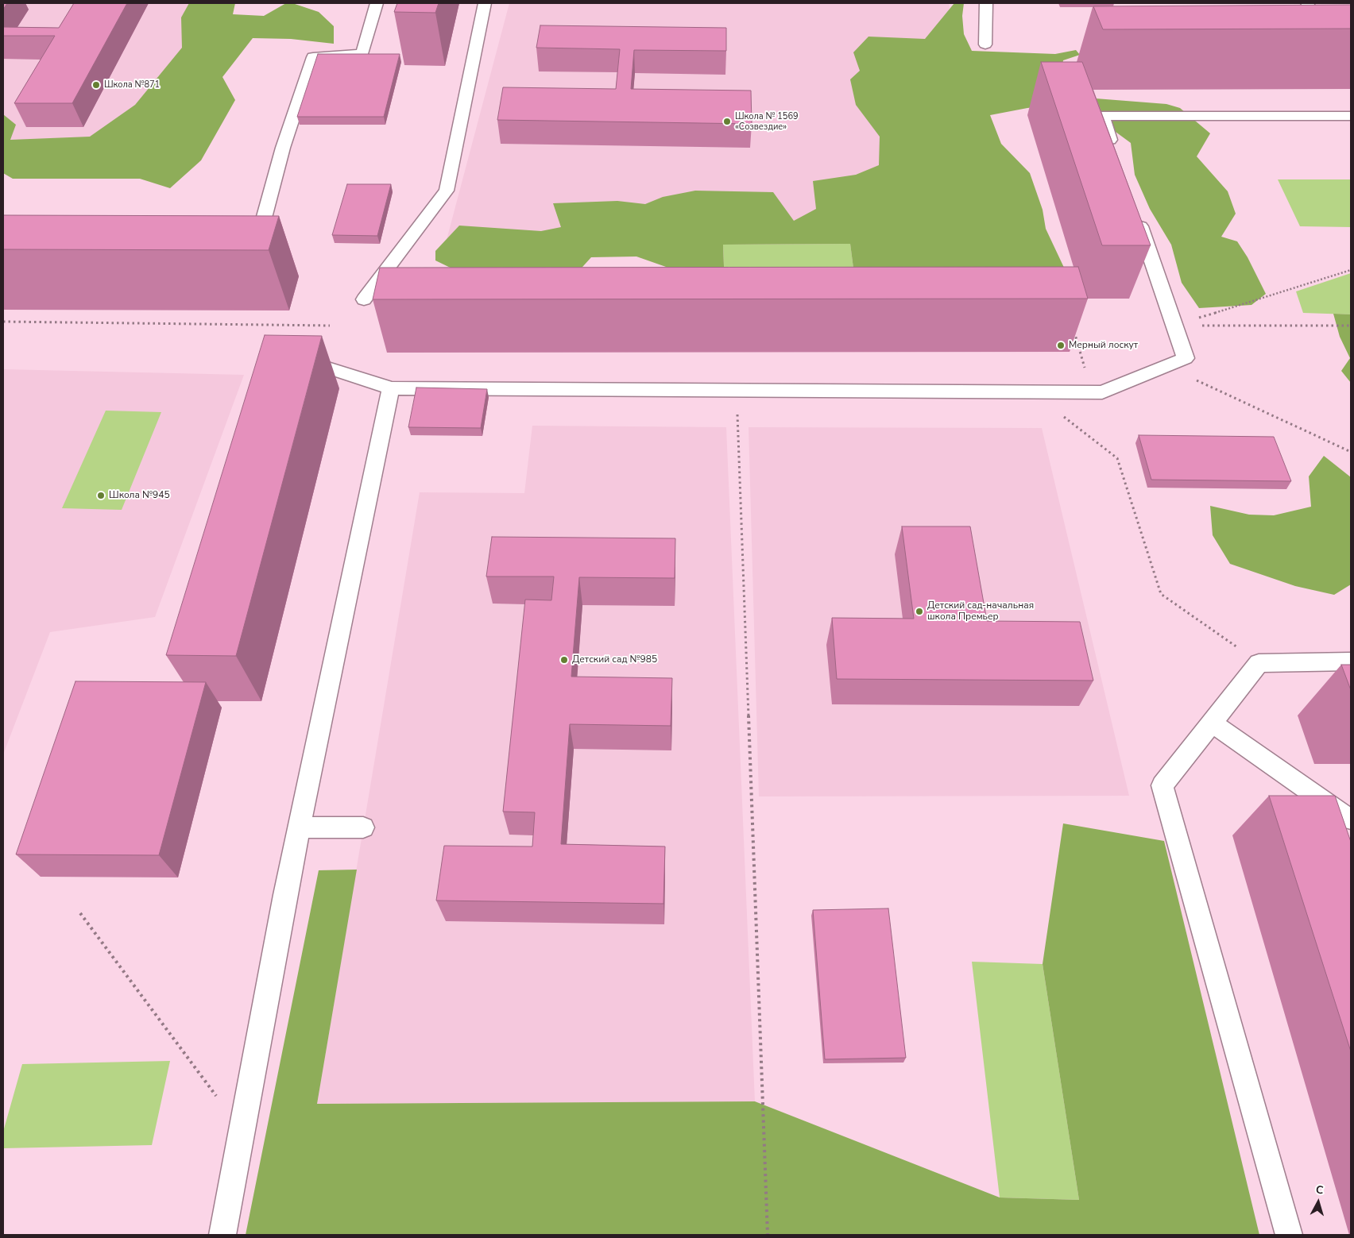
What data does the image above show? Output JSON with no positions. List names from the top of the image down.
{
  "places": [
    "Школа №871",
    "Школа № 1569 «Созвездие»",
    "Мерный лоскут",
    "Школа №945",
    "Детский сад-начальная школа Премьер",
    "Детский сад №985"
  ],
  "north": "top"
}
